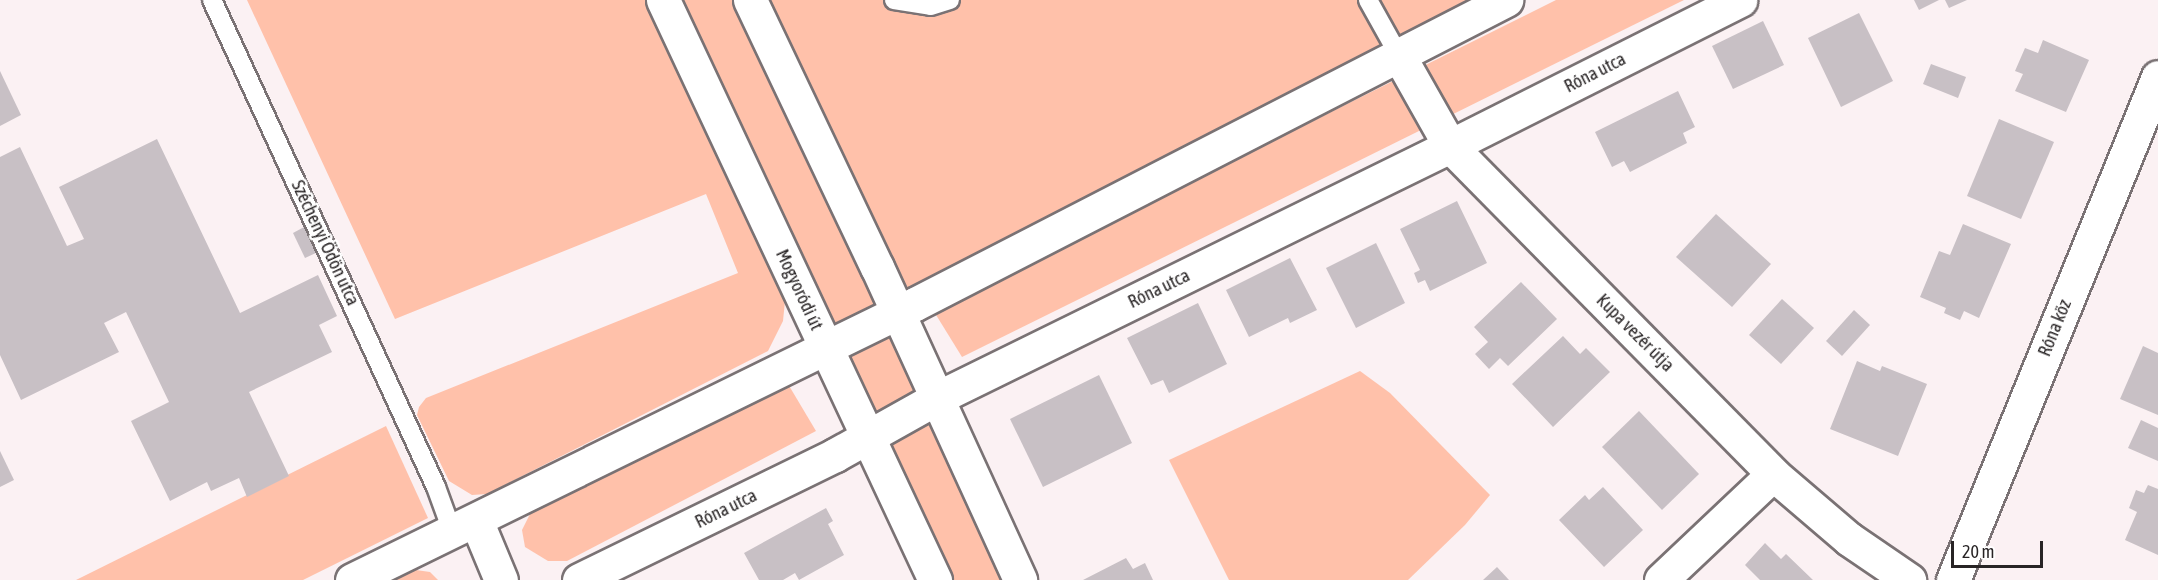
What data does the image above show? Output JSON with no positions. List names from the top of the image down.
{
  "streets": {
    "street": [
      "Róna utca",
      "Mogyoródi út",
      "Róna köz",
      "Kupa vezér útja"
    ],
    "lane": ["Széchenyi Ödön utca"]
  },
  "crossings": [
    ["Róna utca", "Mogyoródi út"],
    ["Róna utca", "Kupa vezér útja"]
  ],
  "scale_bar": "20 m"
}
